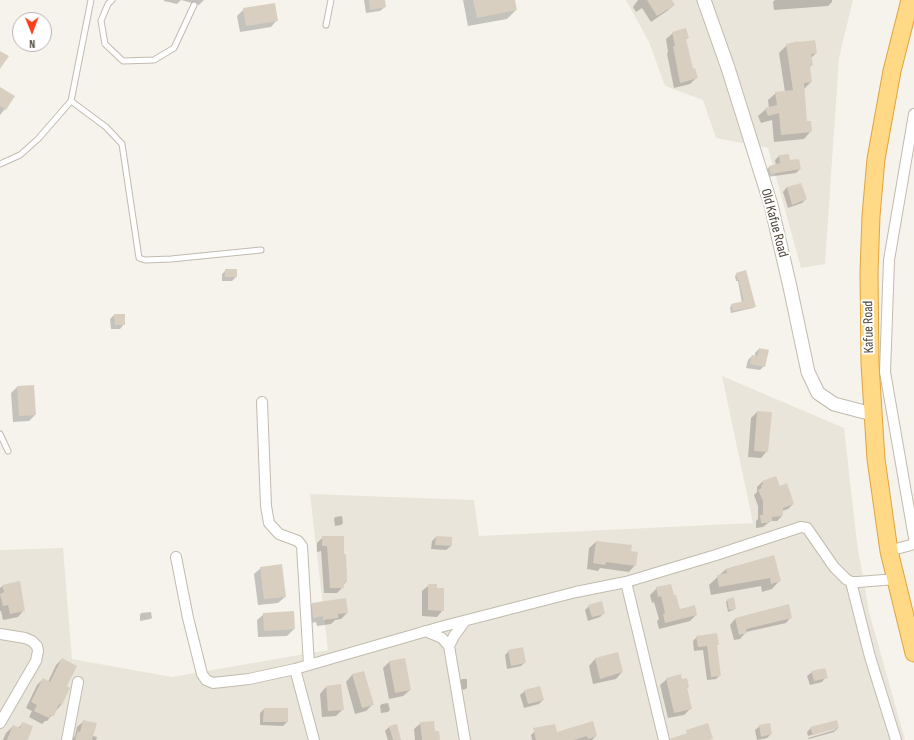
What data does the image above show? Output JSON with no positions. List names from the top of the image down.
{
  "streets": {
    "highway": ["Kafue Road"],
    "street": ["Old Kafue Road"]
  },
  "crossings": [
    ["Old Kafue Road", "Kafue Road"]
  ],
  "north": "bottom"
}
